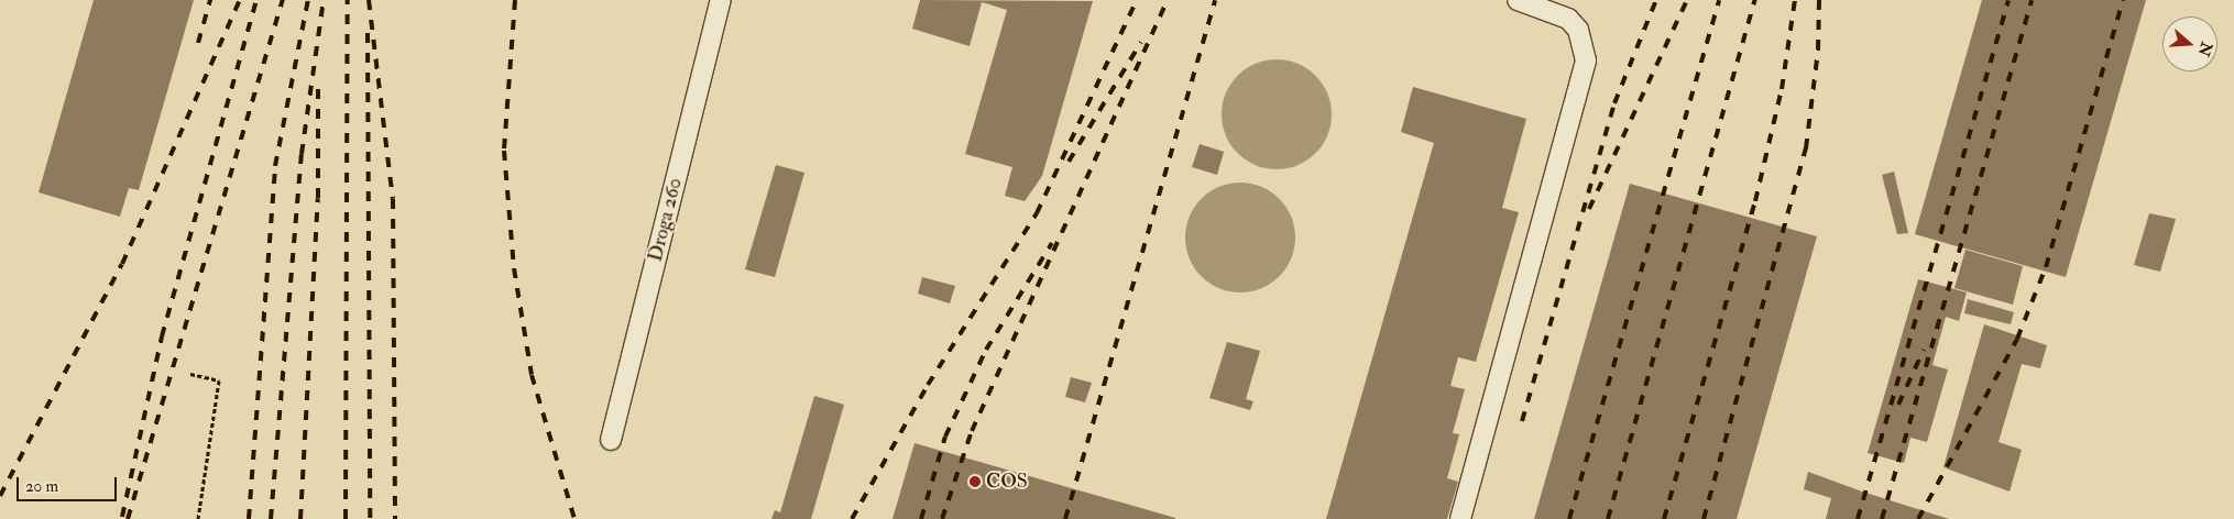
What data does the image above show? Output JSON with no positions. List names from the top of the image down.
{
  "streets": {
    "lane": ["Droga 260"]
  },
  "places": ["COS"],
  "scale_bar": "20 m",
  "north": "right"
}
